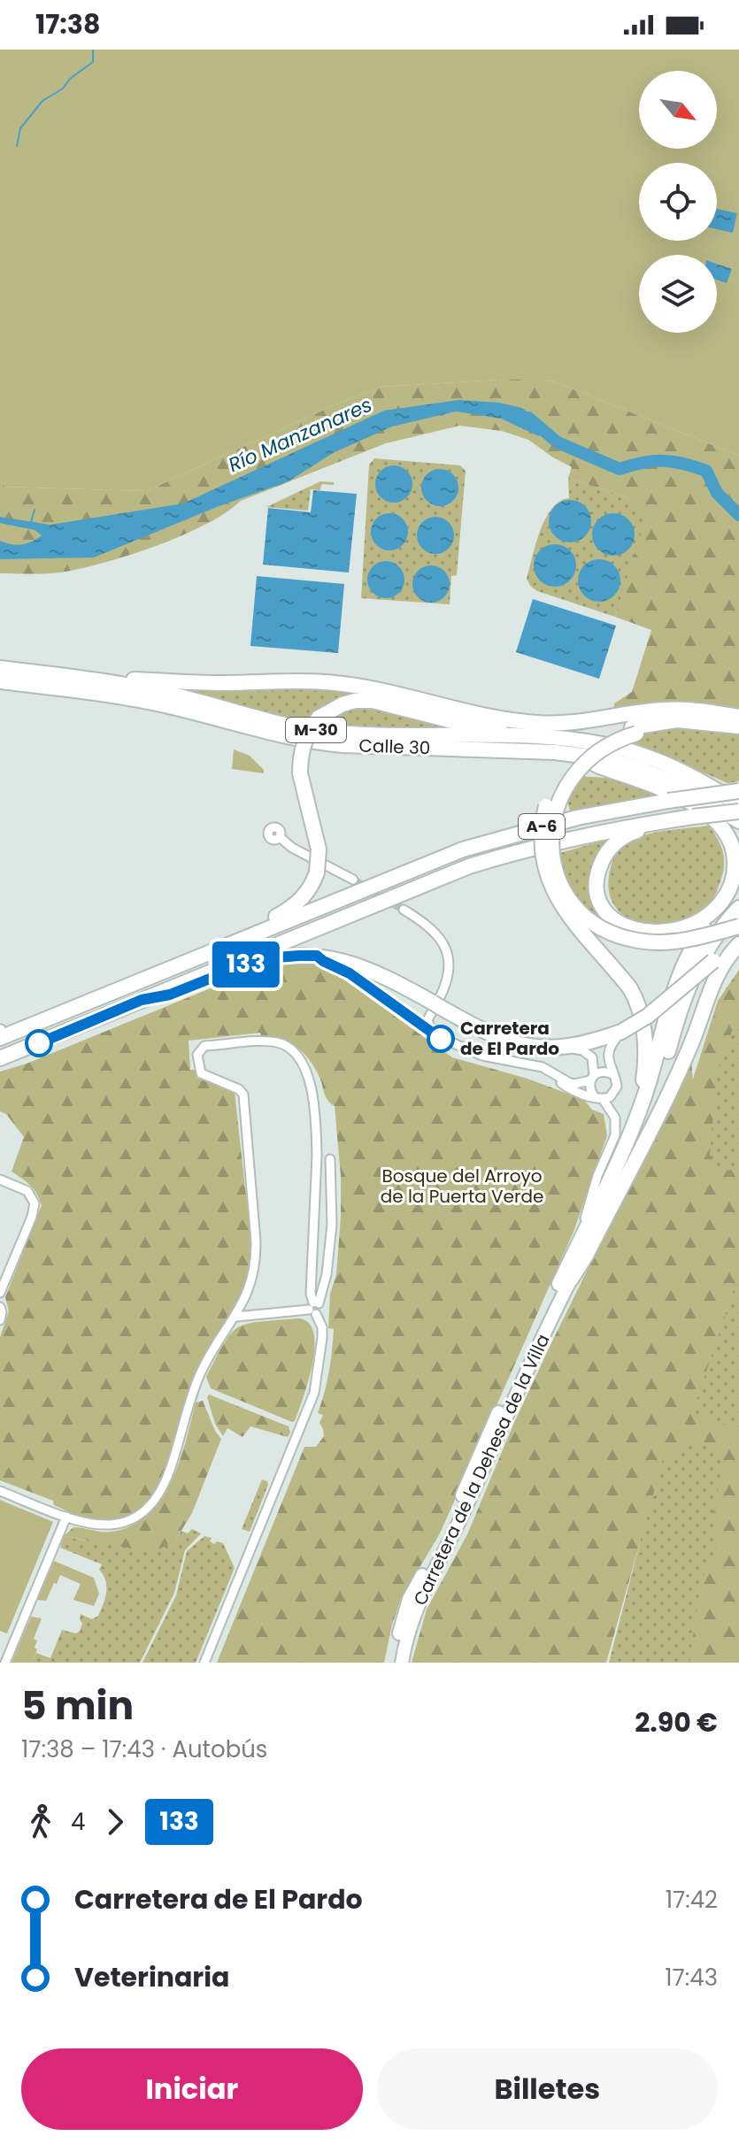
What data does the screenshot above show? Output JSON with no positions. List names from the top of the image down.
{
  "streets": {
    "highway": ["M-30", "Calle 30", "A-6"],
    "main road": ["Carretera de la Dehesa de la Villa"]
  },
  "water": ["Río Manzanares"],
  "parks": ["Bosque del Arroyo de la Puerta Verde"],
  "places": ["Carretera de El Pardo"],
  "lines": ["bus line 133"],
  "north": "bottom right",
  "page": {
    "status": "17:38",
    "on_map": "133",
    "heading": ["5 min", "17:38 – 17:43 · Autobús", "2.90 €"],
    "legs": ["4", "133"],
    "list": [
      {
        "name": "Carretera de El Pardo",
        "value": "17:42"
      },
      {
        "name": "Veterinaria",
        "value": "17:43"
      }
    ],
    "buttons": ["Iniciar", "Billetes"]
  }
}
